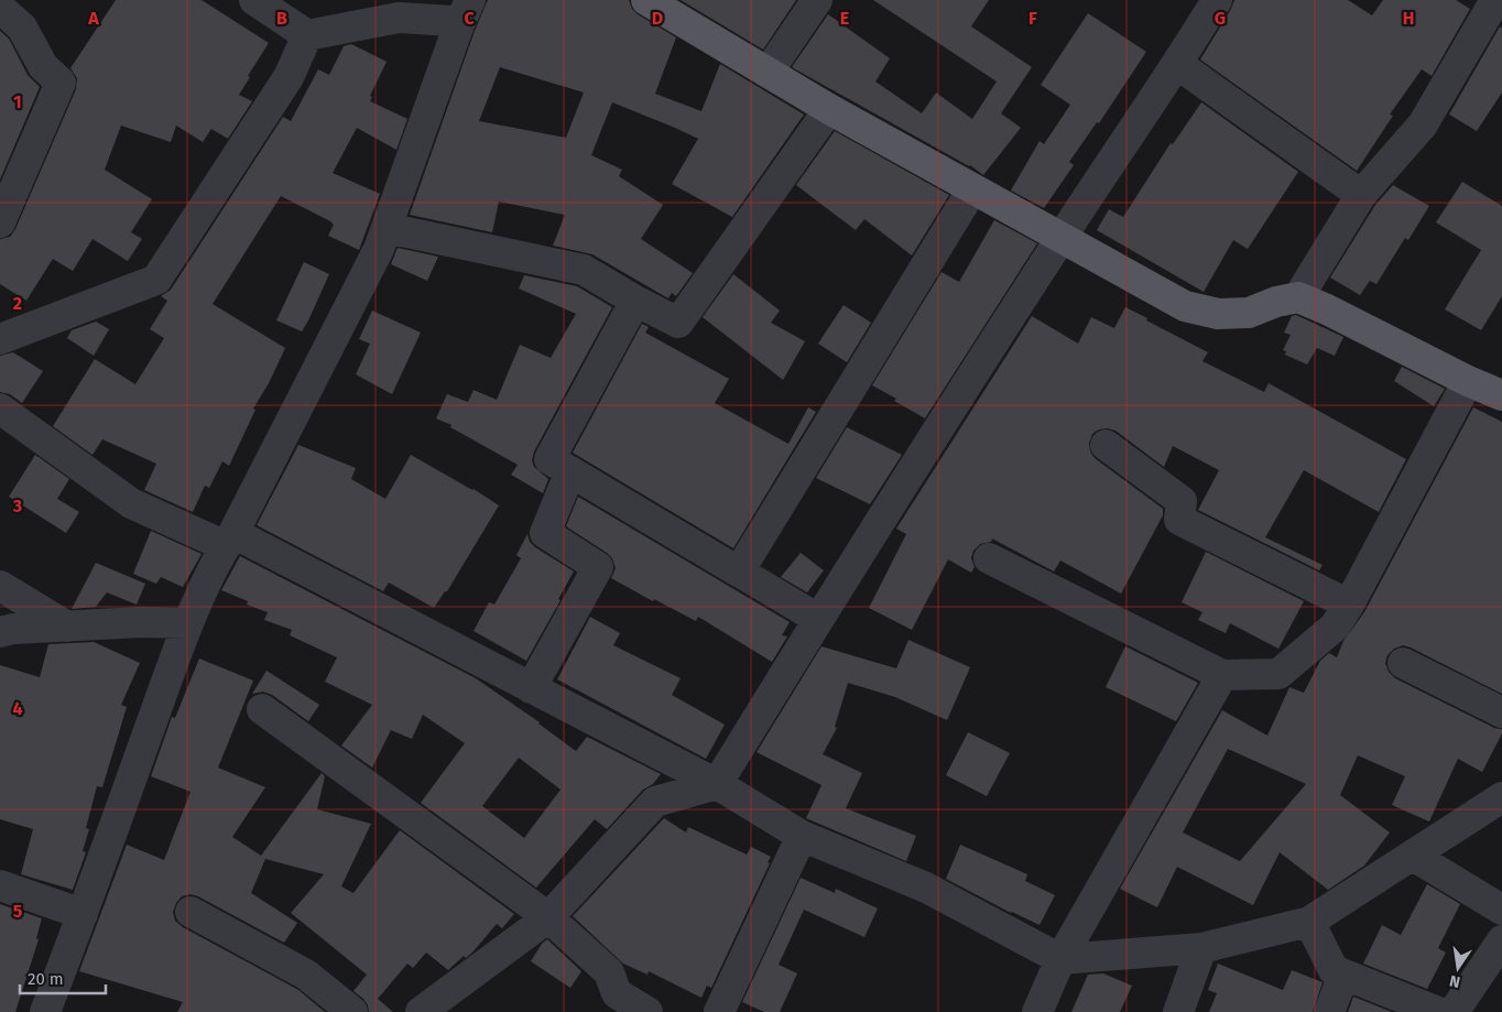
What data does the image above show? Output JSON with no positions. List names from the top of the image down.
{
  "scale_bar": "20 m",
  "north": "bottom",
  "grid": {
    "columns": [
      "A",
      "B",
      "C",
      "D",
      "E",
      "F",
      "G",
      "H"
    ],
    "rows": [
      "1",
      "2",
      "3",
      "4",
      "5"
    ]
  }
}
